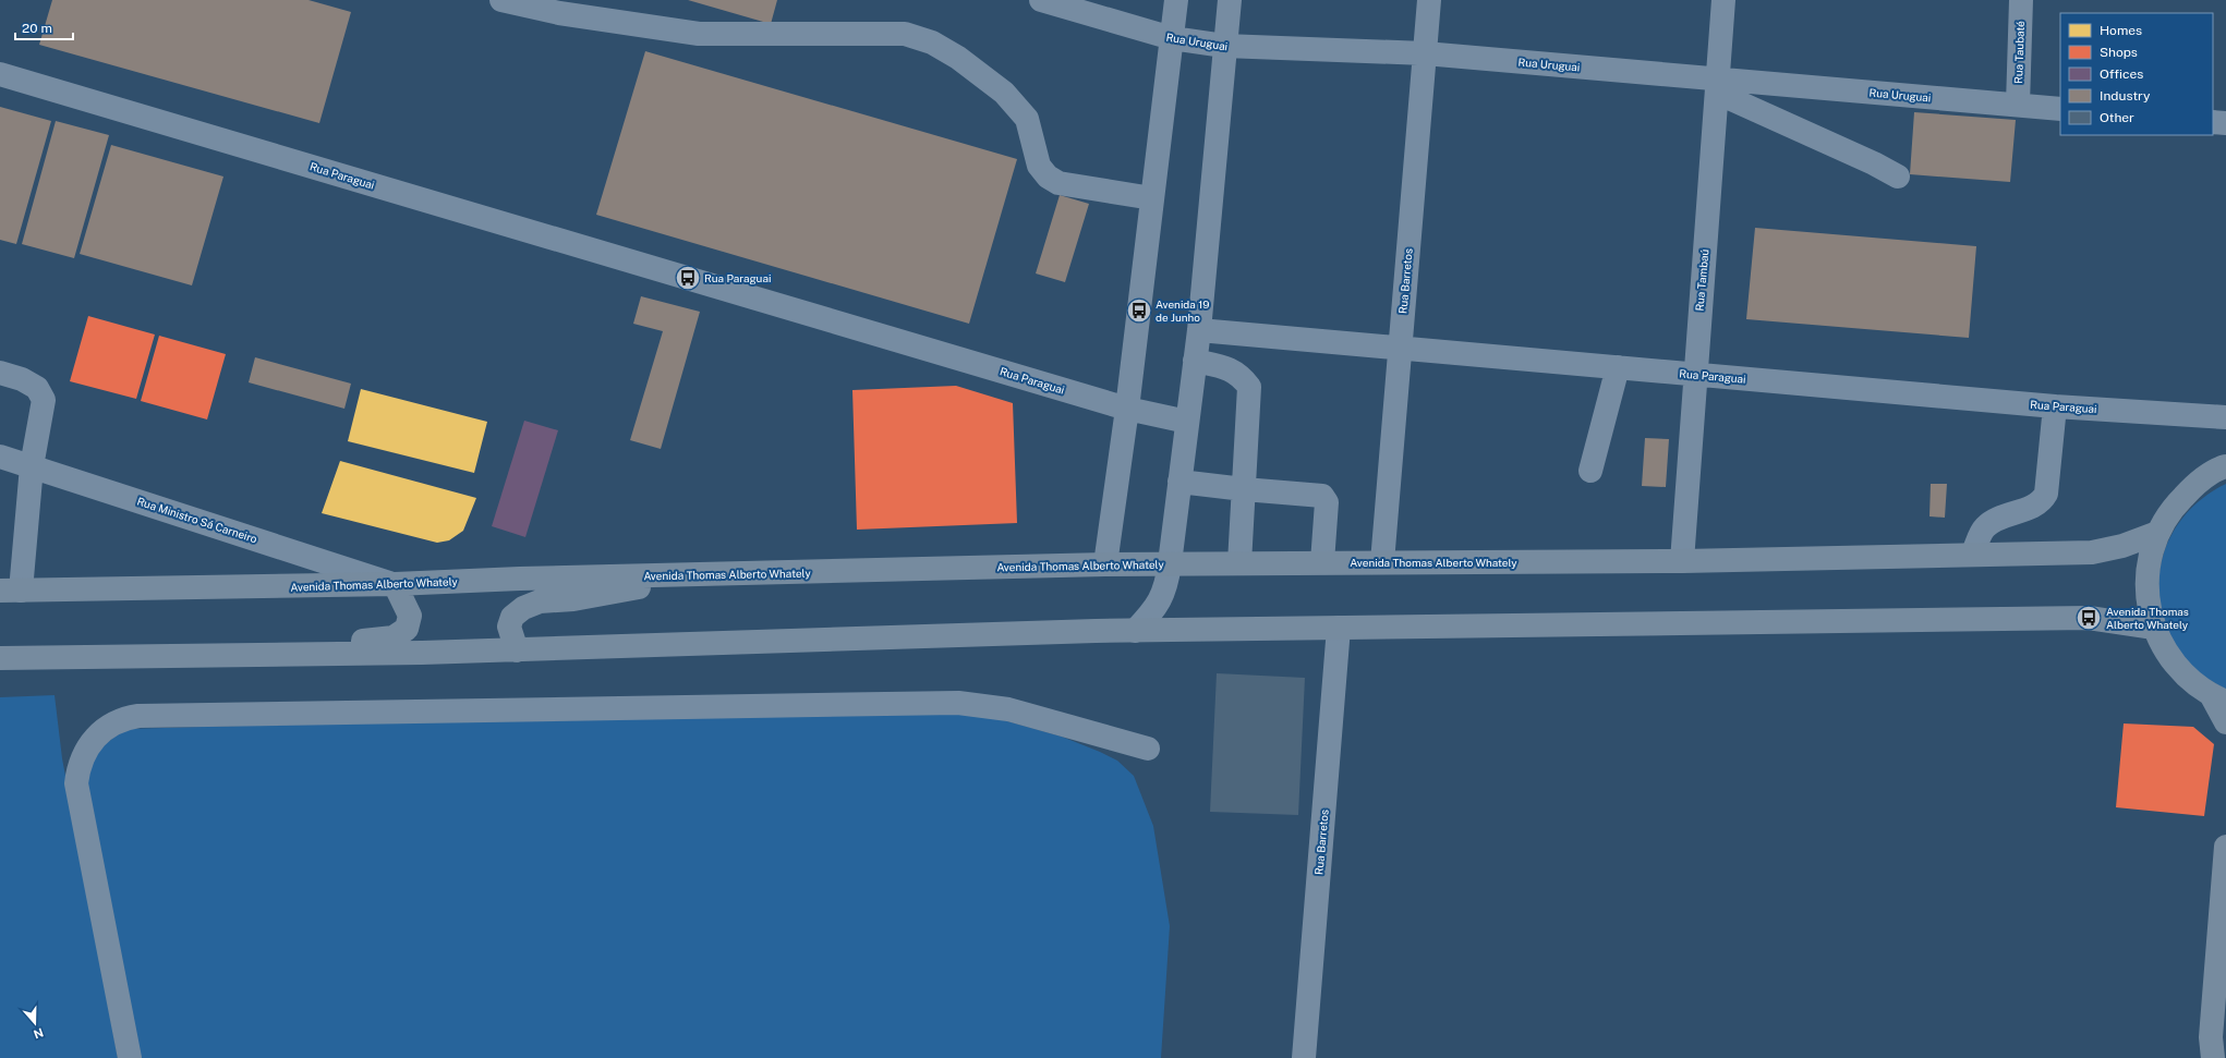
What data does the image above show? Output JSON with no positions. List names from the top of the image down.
{
  "streets": {
    "main road": ["Avenida Thomas Alberto Whately"],
    "street": [
      "Rua Uruguai",
      "Rua Taubaté",
      "Rua Paraguai",
      "Rua Tambaú",
      "Rua Barretos",
      "Rua Ministro Sá Carneiro"
    ]
  },
  "crossings": [
    ["Rua Uruguai", "Rua Taubaté"],
    ["Rua Uruguai", "Rua Tambaú"],
    ["Rua Uruguai", "Rua Barretos"],
    ["Rua Paraguai", "Rua Tambaú"],
    ["Rua Paraguai", "Rua Barretos"],
    ["Rua Tambaú", "Avenida Thomas Alberto Whately"],
    ["Rua Barretos", "Avenida Thomas Alberto Whately"],
    ["Rua Ministro Sá Carneiro", "Avenida Thomas Alberto Whately"]
  ],
  "places": {
    "bus stop": ["Rua Paraguai", "Avenida 19 de Junho", "Avenida Thomas Alberto Whately"]
  },
  "legend": [
    "Homes",
    "Shops",
    "Offices",
    "Industry",
    "Other"
  ],
  "scale_bar": "20 m",
  "north": "bottom"
}
